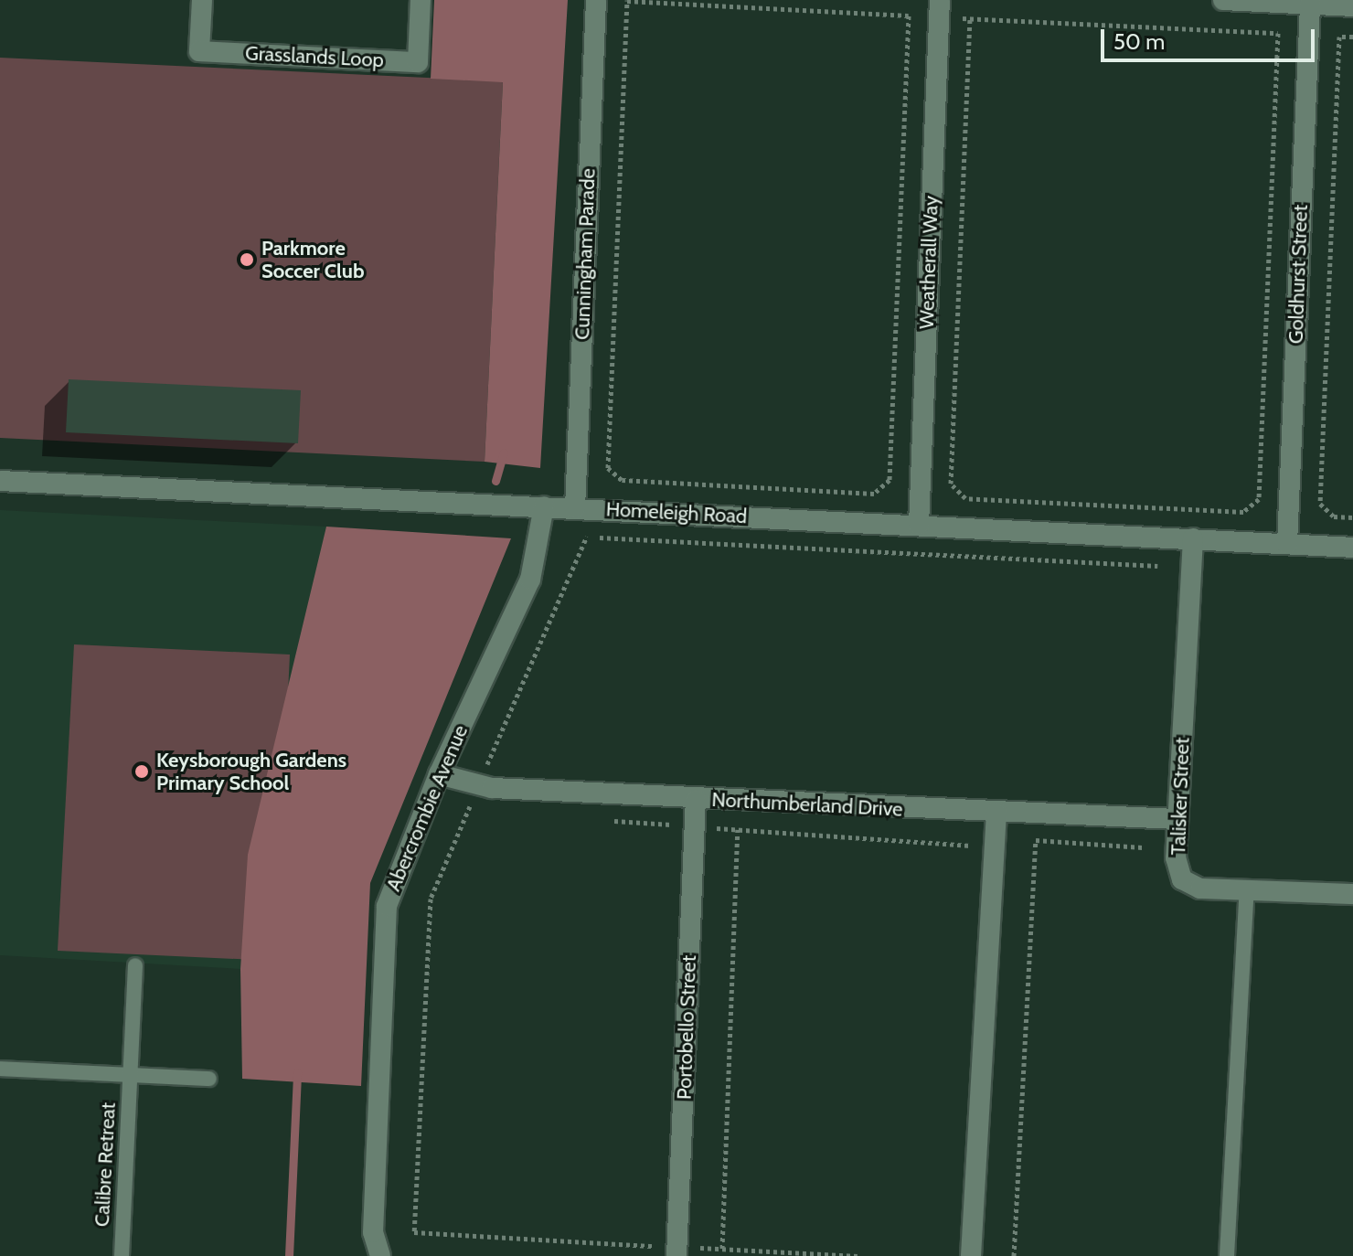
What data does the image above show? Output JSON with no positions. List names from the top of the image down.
{
  "streets": {
    "street": [
      "Grasslands Loop",
      "Cunningham Parade",
      "Weatherall Way",
      "Goldhurst Street",
      "Homeleigh Road",
      "Talisker Street",
      "Northumberland Drive",
      "Abercrombie Avenue",
      "Portobello Street"
    ],
    "lane": ["Calibre Retreat"]
  },
  "crossings": [
    ["Cunningham Parade", "Homeleigh Road"],
    ["Weatherall Way", "Homeleigh Road"],
    ["Goldhurst Street", "Homeleigh Road"],
    ["Homeleigh Road", "Talisker Street"],
    ["Homeleigh Road", "Abercrombie Avenue"],
    ["Talisker Street", "Northumberland Drive"],
    ["Northumberland Drive", "Abercrombie Avenue"],
    ["Northumberland Drive", "Portobello Street"]
  ],
  "places": ["Parkmore Soccer Club", "Keysborough Gardens Primary School"],
  "scale_bar": "50 m"
}
